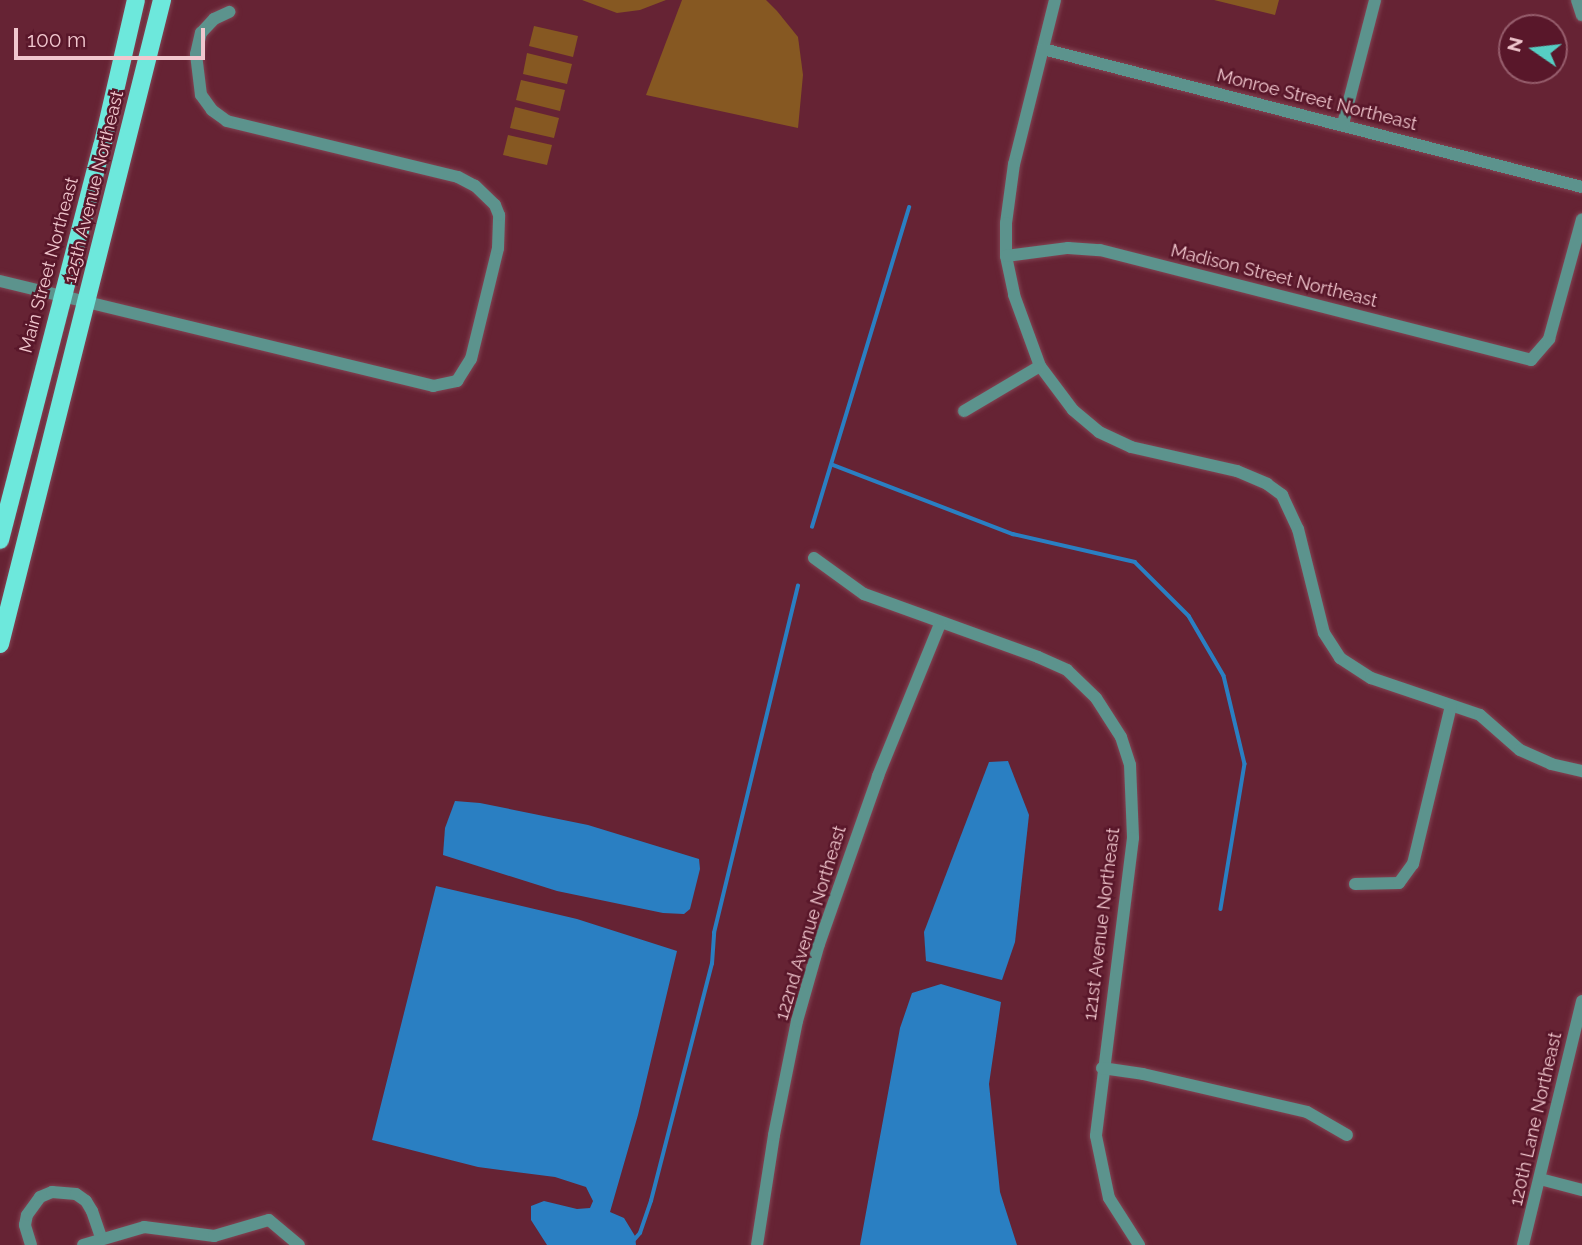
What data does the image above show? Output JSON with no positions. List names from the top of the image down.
{
  "streets": {
    "main road": ["125th Avenue Northeast", "Main Street Northeast"],
    "street": [
      "Monroe Street Northeast",
      "Madison Street Northeast",
      "122nd Avenue Northeast",
      "121st Avenue Northeast",
      "120th Lane Northeast"
    ]
  },
  "crossings": [
    ["122nd Avenue Northeast", "121st Avenue Northeast"]
  ],
  "scale_bar": "100 m",
  "north": "left"
}
